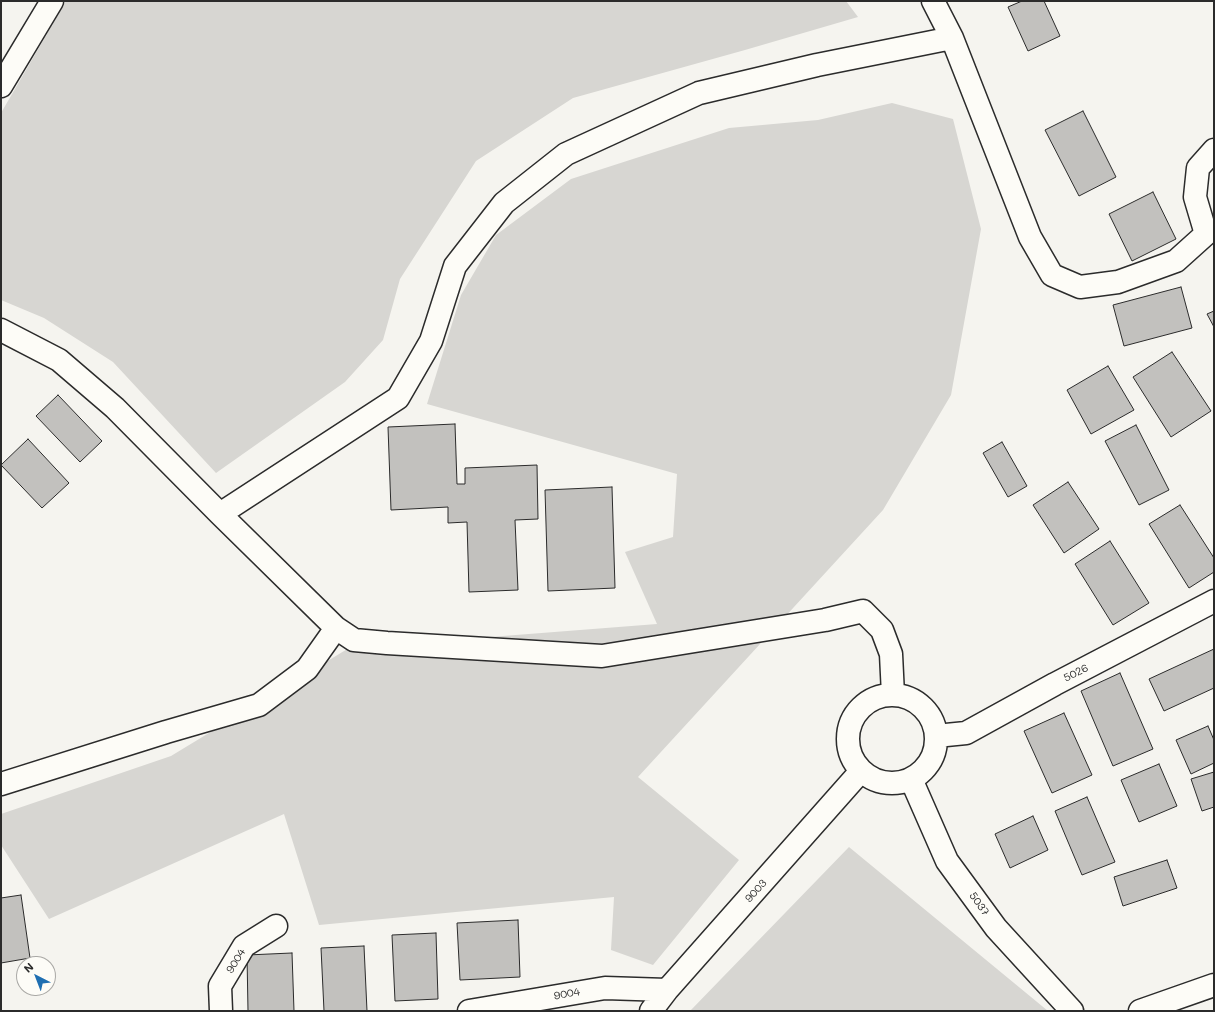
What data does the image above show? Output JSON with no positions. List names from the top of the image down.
{
  "streets": {
    "street": [
      "5026",
      "9003",
      "5037",
      "9004"
    ]
  },
  "crossings": [
    ["5026", "9003"],
    ["5026", "5037"],
    ["9003", "5037"],
    ["9003", "9004"]
  ],
  "north": "top left"
}
